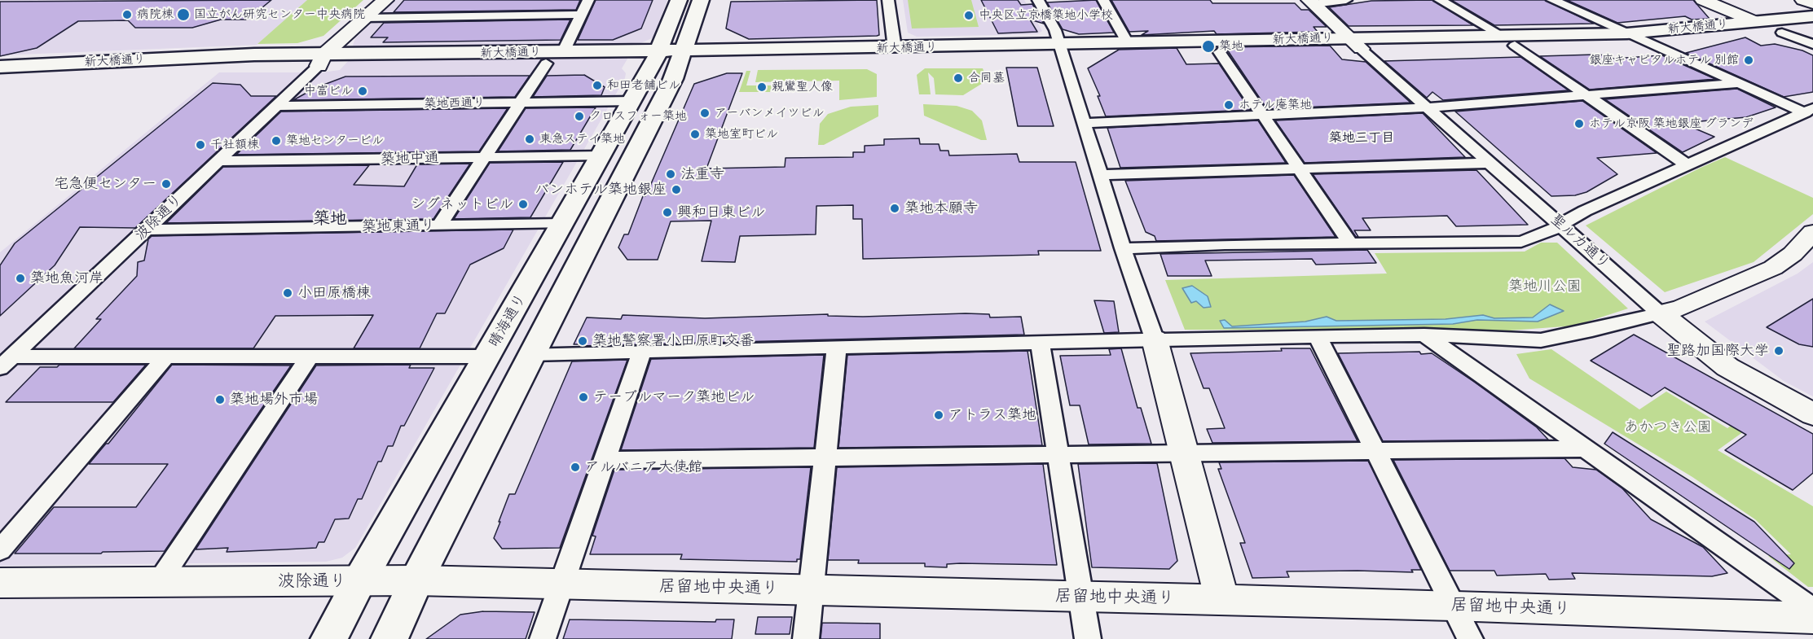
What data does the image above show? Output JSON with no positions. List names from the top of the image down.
{
  "streets": {
    "main road": ["新大橋通り", "晴海通り"],
    "street": [
      "築地西通り",
      "築地中通",
      "波除通り",
      "築地東通り",
      "聖ルカ通り",
      "居留地中央通り"
    ]
  },
  "crossings": [
    ["新大橋通り", "波除通り"],
    ["新大橋通り", "聖ルカ通り"],
    ["新大橋通り", "晴海通り"],
    ["築地西通り", "波除通り"],
    ["築地西通り", "晴海通り"],
    ["築地中通", "波除通り"],
    ["築地中通", "晴海通り"],
    ["波除通り", "築地東通り"],
    ["波除通り", "晴海通り"],
    ["波除通り", "居留地中央通り"],
    ["築地東通り", "晴海通り"],
    ["晴海通り", "居留地中央通り"]
  ],
  "districts": ["築地三丁目", "築地"],
  "parks": ["築地川公園", "あかつき公園"],
  "places": [
    "病院棟",
    "国立がん研究センター中央病院",
    "中央区立京橋築地小学校",
    "築地",
    "銀座キャピタルホテル 別館",
    "合同墓",
    "和田老舗ビル",
    "親鸞聖人像",
    "中富ビル",
    "ホテル庵築地",
    "アーバンメイツビル",
    "クロスフォー築地",
    "ホテル京阪 築地銀座 グランデ",
    "築地室町ビル",
    "東急ステイ築地",
    "築地センタービル",
    "千社額棟",
    "法重寺",
    "宅急便センター",
    "バンホテル築地銀座",
    "シグネットビル",
    "築地本願寺",
    "興和日東ビル",
    "築地魚河岸",
    "小田原橋棟",
    "築地警察署小田原町交番",
    "聖路加国際大学",
    "テーブルマーク築地ビル",
    "築地場外市場",
    "アトラス築地",
    "アルバニア大使館"
  ]
}
